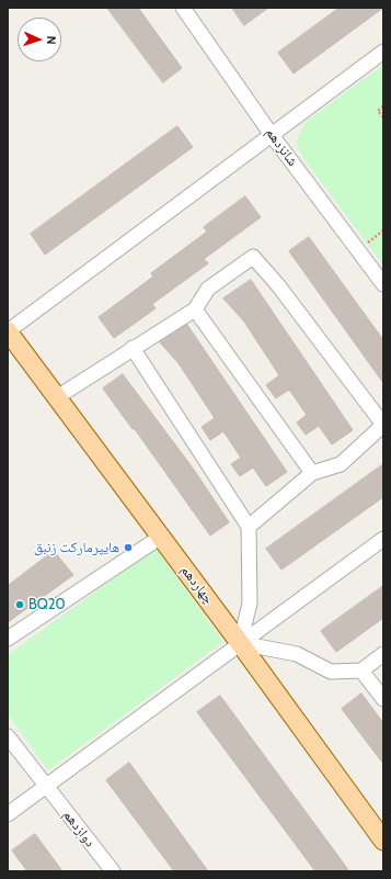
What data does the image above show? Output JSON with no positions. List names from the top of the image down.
{
  "streets": {
    "main road": ["چهاردهم"],
    "street": ["شانزدهم", "دوازدهم"]
  },
  "places": ["هایپرمارکت زنبق", "BQ20"],
  "north": "right"
}
